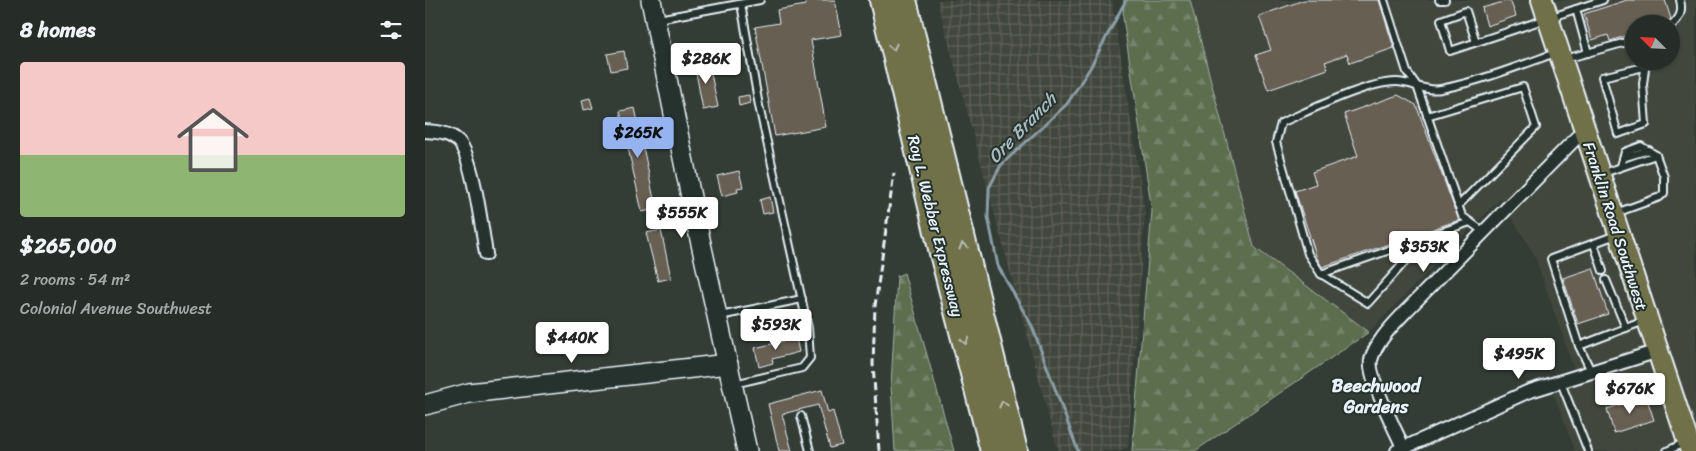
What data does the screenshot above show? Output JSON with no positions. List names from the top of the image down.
{
  "streets": {
    "highway": ["Roy L. Webber Expressway"],
    "main road": ["Franklin Road Southwest"]
  },
  "districts": ["Beechwood Gardens"],
  "water": ["Ore Branch"],
  "north": "top left",
  "page": {
    "heading": "8 homes",
    "price": [
      "$286K",
      "$265K",
      "$555K",
      "$353K",
      "$593K",
      "$440K",
      "$495K",
      "$676K"
    ],
    "list": [
      {
        "name": "$265,000",
        "note": "2 rooms · 54 m² · Colonial Avenue Southwest"
      }
    ]
  }
}
